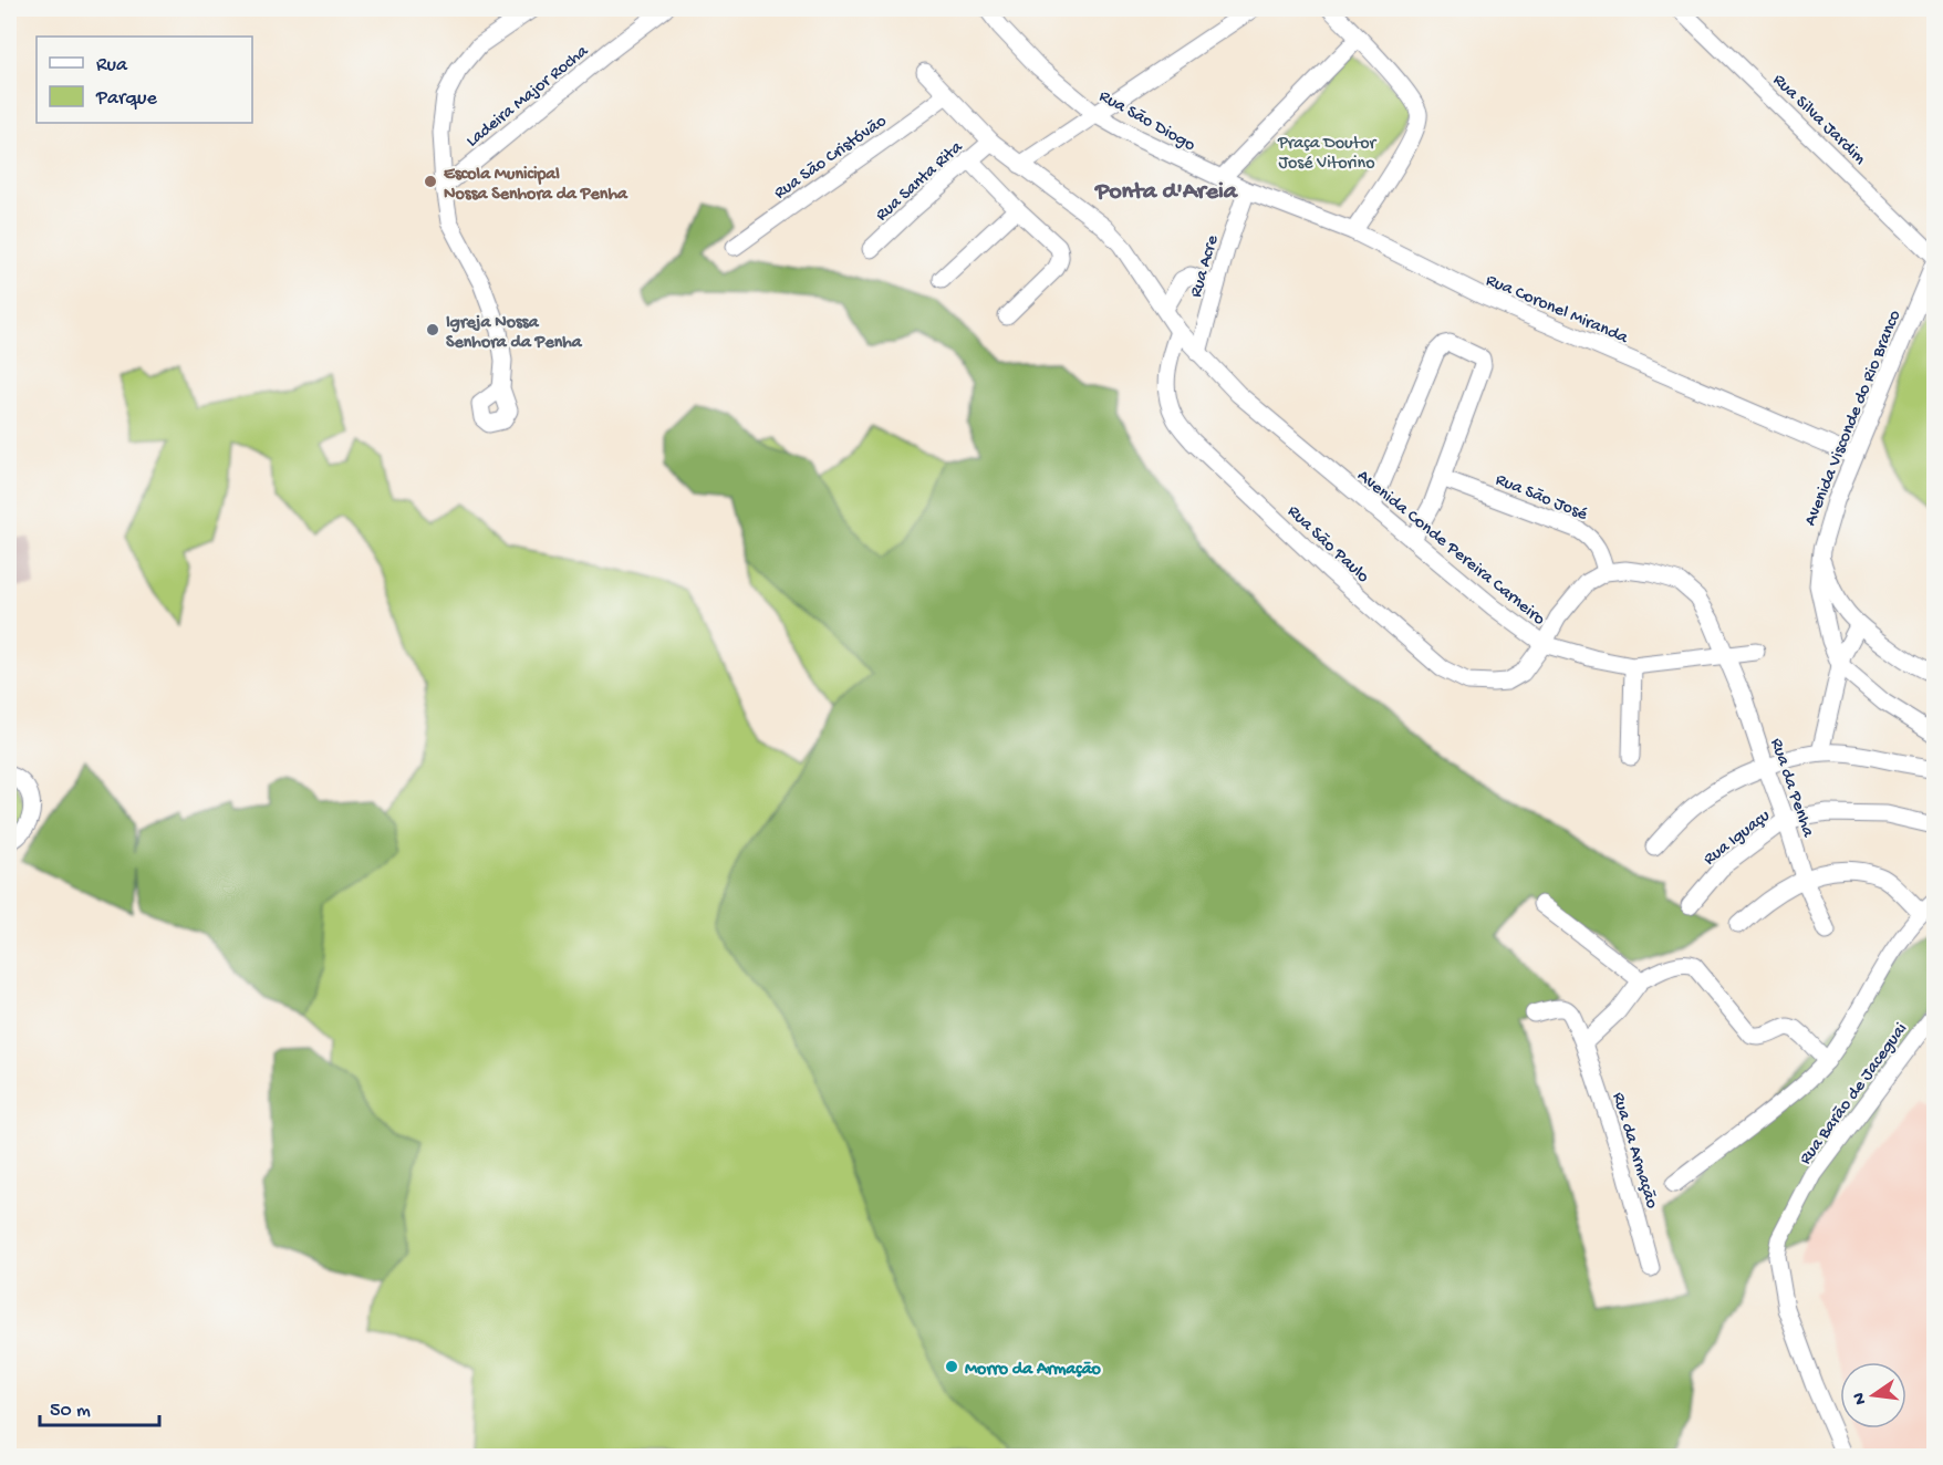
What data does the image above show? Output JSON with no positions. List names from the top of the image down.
{
  "streets": {
    "street": [
      "Ladeira Major Rocha",
      "Rua Silva Jardim",
      "Rua São Diogo",
      "Rua São Cristóvão",
      "Rua Santa Rita",
      "Rua Acre",
      "Rua Coronel Miranda",
      "Avenida Visconde do Rio Branco",
      "Rua São José",
      "Rua São Paulo",
      "Avenida Conde Pereira Carneiro",
      "Rua da Penha",
      "Rua Iguaçu",
      "Rua Barão de Jaceguai",
      "Rua da Armação"
    ]
  },
  "crossings": [
    ["Rua São Diogo", "Rua Acre"],
    ["Rua São Diogo", "Rua Coronel Miranda"],
    ["Rua São Cristóvão", "Avenida Conde Pereira Carneiro"],
    ["Rua Santa Rita", "Avenida Conde Pereira Carneiro"],
    ["Rua Acre", "Rua Coronel Miranda"],
    ["Rua Acre", "Avenida Conde Pereira Carneiro"],
    ["Rua Coronel Miranda", "Avenida Visconde do Rio Branco"],
    ["Rua São José", "Rua São Paulo"],
    ["Rua São José", "Rua da Penha"],
    ["Rua São Paulo", "Avenida Conde Pereira Carneiro"],
    ["Rua São Paulo", "Rua da Penha"],
    ["Avenida Conde Pereira Carneiro", "Rua da Penha"],
    ["Rua da Penha", "Rua Iguaçu"]
  ],
  "districts": ["Ponta d'Areia"],
  "parks": ["Praça Doutor José Vitorino"],
  "places": ["Escola Municipal Nossa Senhora da Penha", "Igreja Nossa Senhora da Penha", "Morro da Armação"],
  "legend": ["Rua", "Parque"],
  "scale_bar": "50 m",
  "north": "left"
}
